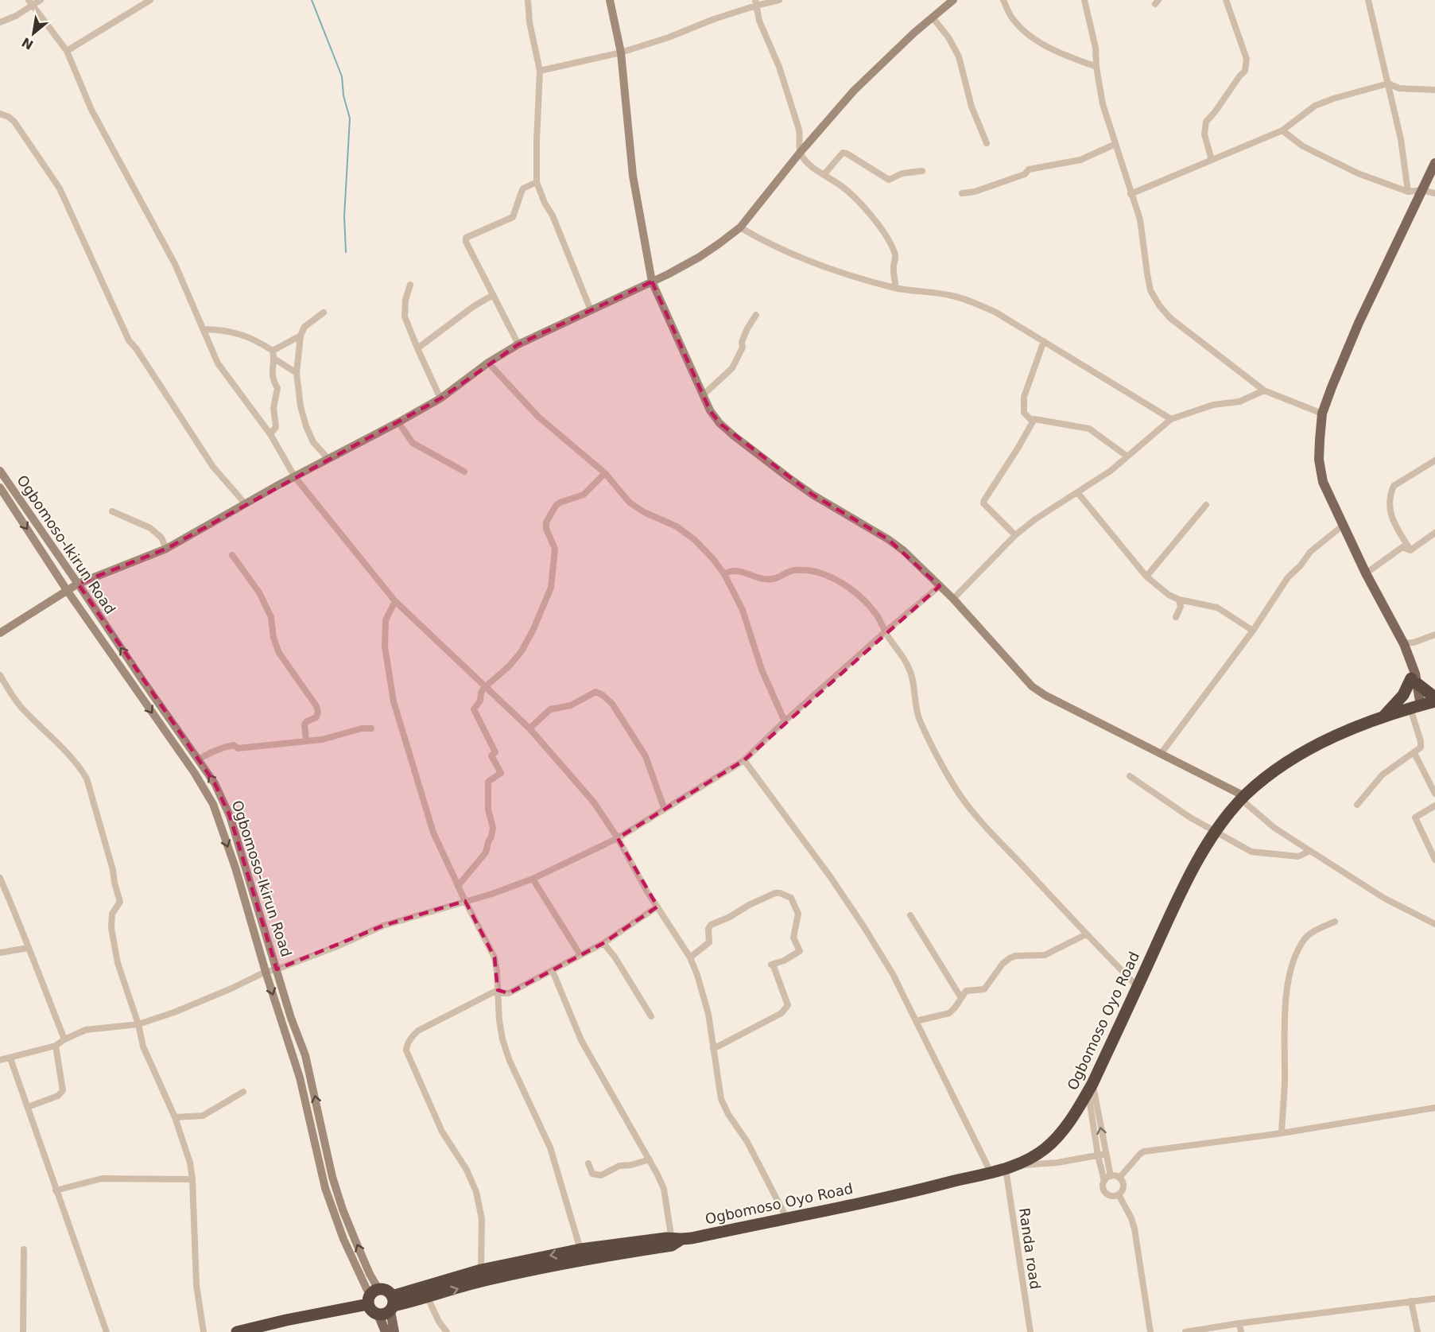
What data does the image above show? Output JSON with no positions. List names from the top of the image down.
{
  "streets": {
    "highway": ["Ogbomoso Oyo Road"],
    "street": ["Ogbomoso-Ikirun Road", "Randa road"]
  },
  "crossings": [
    ["Ogbomoso Oyo Road", "Randa road"]
  ],
  "north": "bottom left"
}
